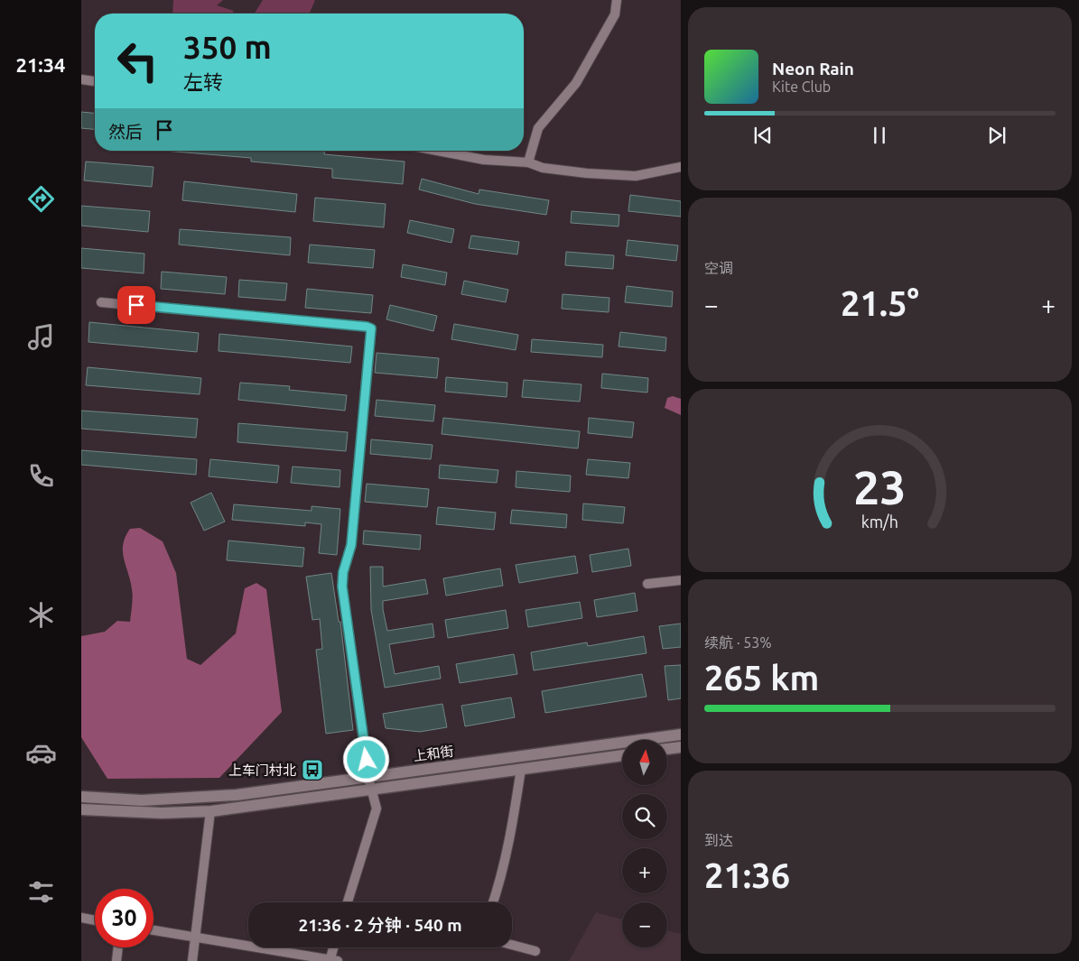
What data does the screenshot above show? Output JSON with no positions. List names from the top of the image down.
{
  "streets": {
    "street": ["上和街"]
  },
  "places": {
    "bus stop": ["上车门村北"]
  },
  "north": "top",
  "page": {
    "tabs": "21:34",
    "turn": ["350 m", "左转"],
    "song": ["Neon Rain", "Kite Club"],
    "then": "然后",
    "tile": [
      "空调",
      ["续航 · 53%", "265 km"],
      ["到达", "21:36"]
    ],
    "heat": ["−", "21.5°", "+"],
    "map_buttons": ["+", "−"],
    "limit": "30",
    "trip": "21:36 · 2 分钟 · 540 m",
    "gauge": ["23", "km/h"]
  }
}
